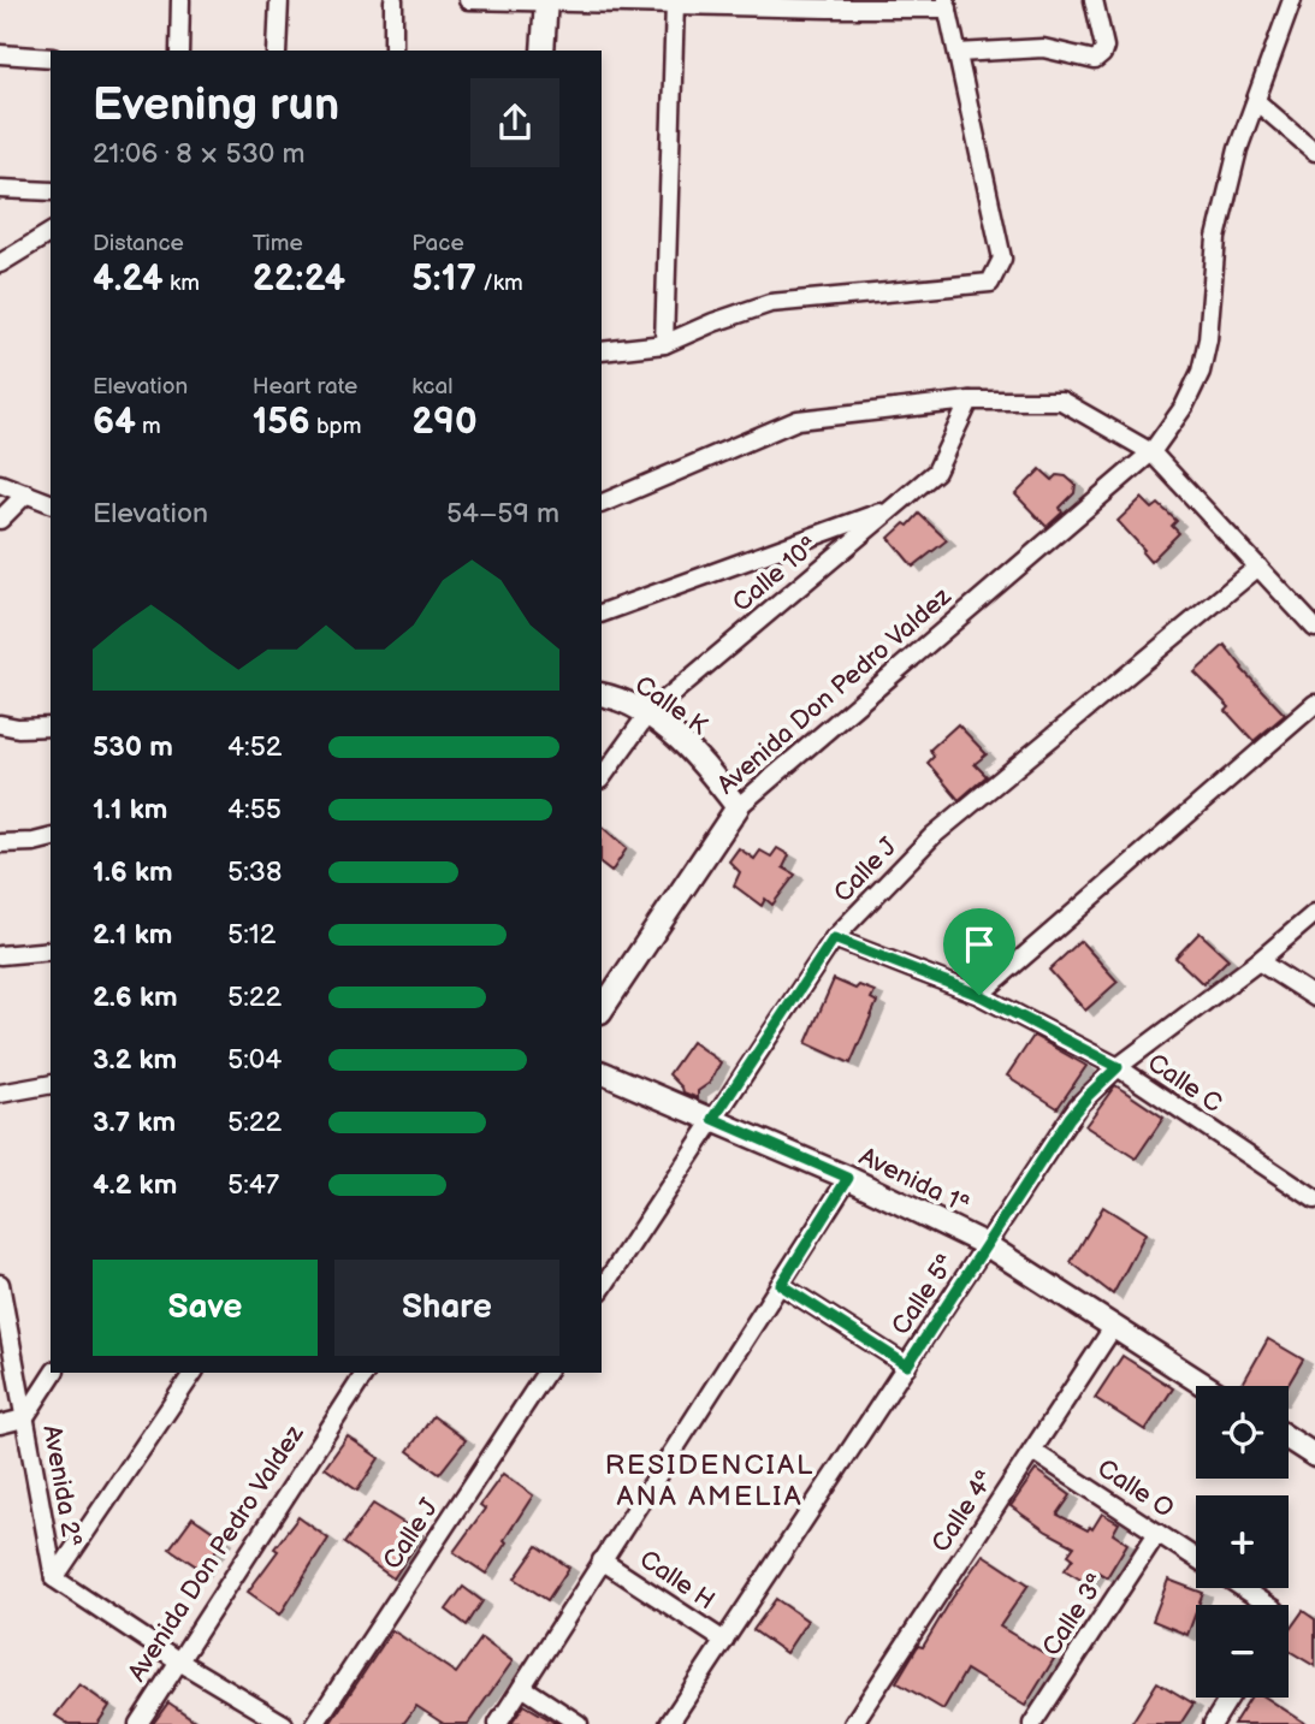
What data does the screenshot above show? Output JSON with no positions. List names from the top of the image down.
{
  "streets": {
    "street": [
      "Calle 10ª",
      "Avenida Don Pedro Valdez",
      "Calle K",
      "Calle J",
      "Calle C",
      "Avenida 1ª",
      "Calle 5ª",
      "Avenida 2ª",
      "Calle O",
      "Calle 4ª",
      "Calle H",
      "Calle 3ª"
    ]
  },
  "crossings": [
    ["Calle 10ª", "Calle K"],
    ["Avenida Don Pedro Valdez", "Calle K"],
    ["Avenida Don Pedro Valdez", "Avenida 2ª"],
    ["Calle J", "Calle C"],
    ["Calle J", "Avenida 1ª"],
    ["Calle C", "Calle 5ª"],
    ["Avenida 1ª", "Calle 5ª"],
    ["Avenida 1ª", "Calle 4ª"],
    ["Calle 5ª", "Calle H"],
    ["Calle O", "Calle 4ª"],
    ["Calle O", "Calle 3ª"]
  ],
  "districts": ["RESIDENCIAL ANA AMELIA"],
  "page": {
    "heading": ["Evening run", "21:06 · 8 × 530 m"],
    "stats": [
      ["Distance", "4.24 km"],
      ["Time", "22:24"],
      ["Pace", "5:17 /km"],
      ["Elevation", "64 m"],
      ["Heart rate", "156 bpm"],
      ["kcal", "290"]
    ],
    "chart": ["Elevation", "54–59 m"],
    "list": [
      {
        "name": "530 m",
        "note": "4:52"
      },
      {
        "name": "1.1 km",
        "note": "4:55"
      },
      {
        "name": "1.6 km",
        "note": "5:38"
      },
      {
        "name": "2.1 km",
        "note": "5:12"
      },
      {
        "name": "2.6 km",
        "note": "5:22"
      },
      {
        "name": "3.2 km",
        "note": "5:04"
      },
      {
        "name": "3.7 km",
        "note": "5:22"
      },
      {
        "name": "4.2 km",
        "note": "5:47"
      }
    ],
    "buttons": ["Save", "Share"],
    "map_buttons": ["+", "−"]
  }
}
